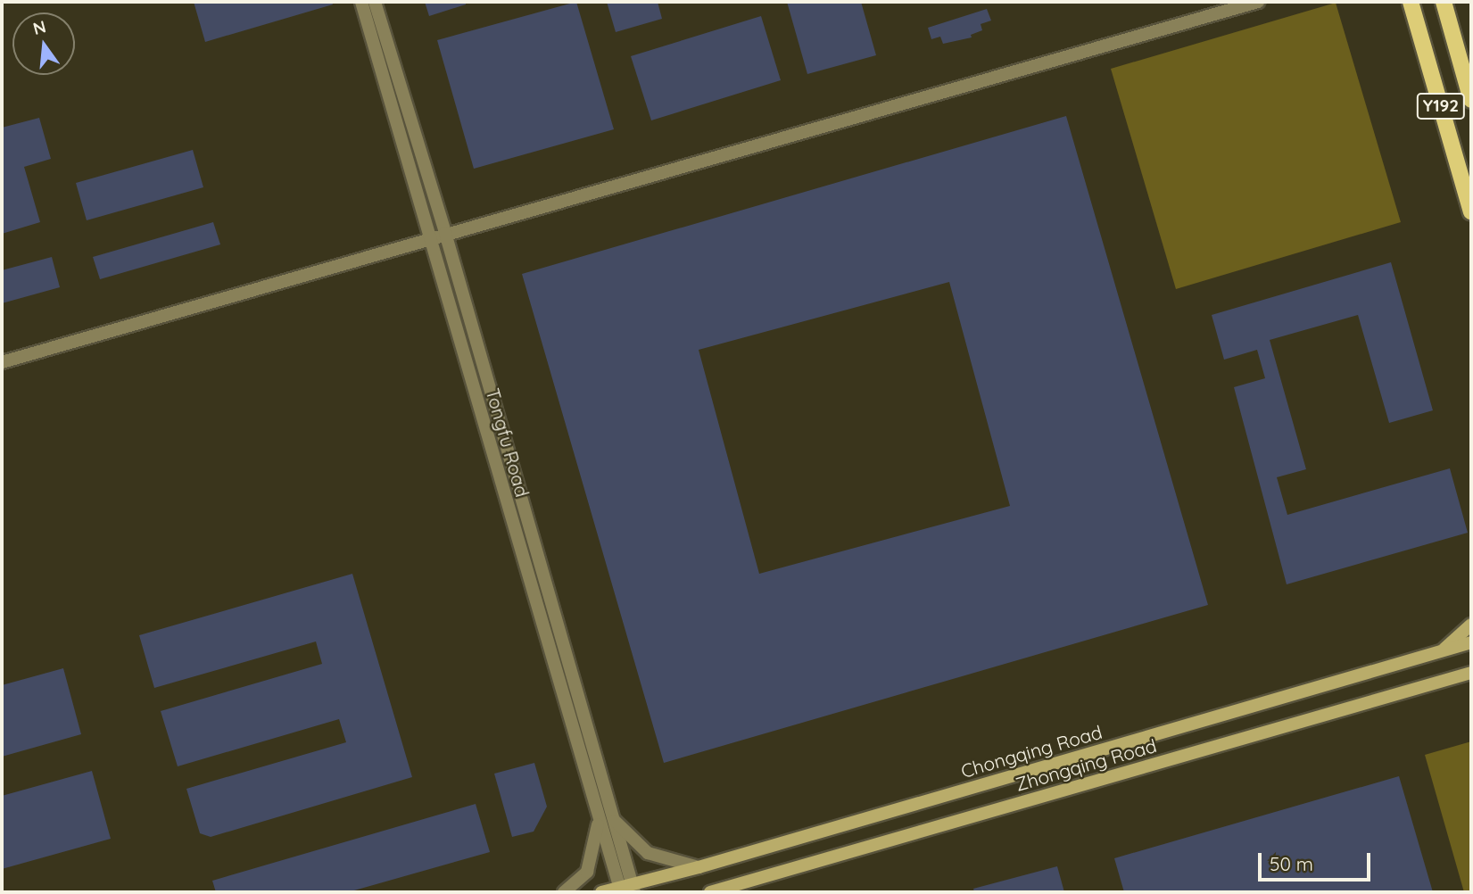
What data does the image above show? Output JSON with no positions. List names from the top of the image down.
{
  "streets": {
    "main road": ["Y192", "Chongqing Road", "Zhongqing Road"],
    "street": ["Tongfu Road"]
  },
  "crossings": [
    ["Tongfu Road", "Chongqing Road"]
  ],
  "scale_bar": "50 m",
  "north": "top"
}
